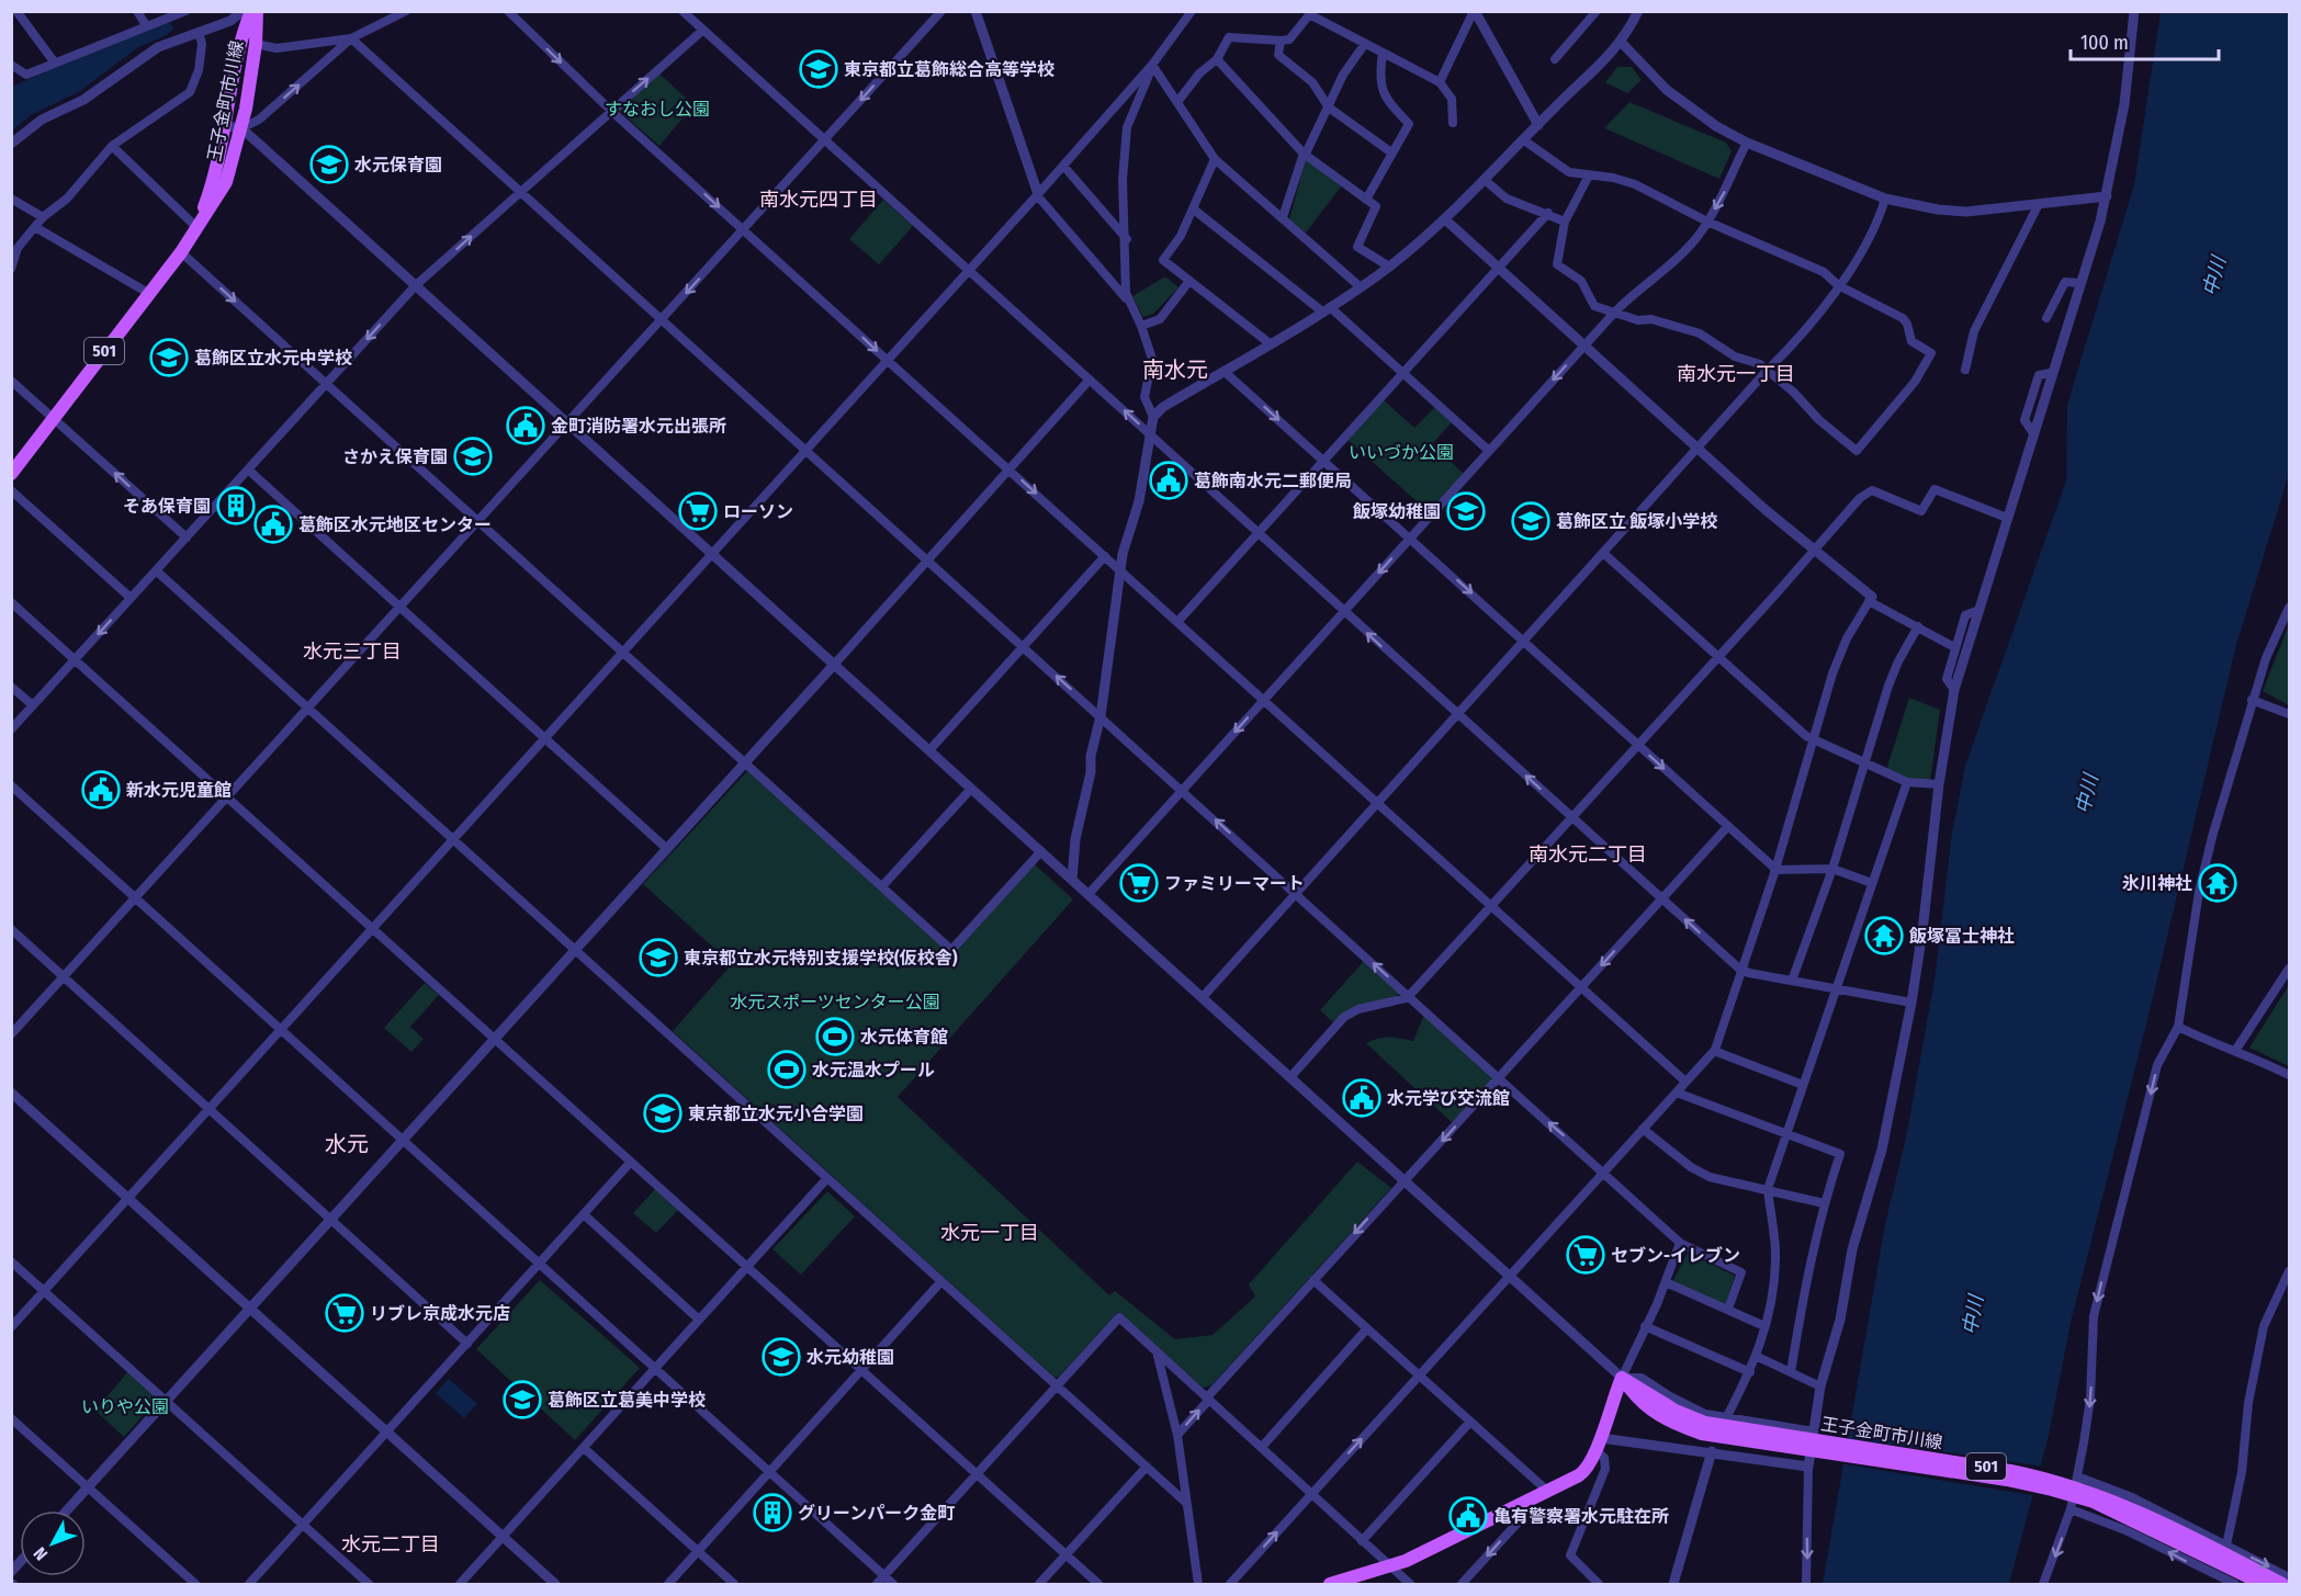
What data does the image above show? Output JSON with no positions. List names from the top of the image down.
{
  "streets": {
    "main road": ["王子金町市川線", "501"]
  },
  "districts": [
    "南水元四丁目",
    "南水元",
    "南水元一丁目",
    "水元三丁目",
    "南水元二丁目",
    "水元",
    "水元一丁目",
    "水元二丁目"
  ],
  "water": ["中川"],
  "parks": [
    "すなおし公園",
    "いいづか公園",
    "水元スポーツセンター公園",
    "いりや公園"
  ],
  "places": {
    "school or university": [
      "東京都立葛飾総合高等学校",
      "水元保育園",
      "葛飾区立水元中学校",
      "さかえ保育園",
      "飯塚幼稚園",
      "葛飾区立 飯塚小学校",
      "東京都立水元特別支援学校(仮校舎)",
      "東京都立水元小合学園",
      "水元幼稚園",
      "葛飾区立葛美中学校"
    ],
    "public building": [
      "金町消防署水元出張所",
      "葛飾南水元二郵便局",
      "葛飾区水元地区センター",
      "新水元児童館",
      "水元学び交流館",
      "亀有警察署水元駐在所"
    ],
    "building": ["そあ保育園", "グリーンパーク金町"],
    "supermarket": [
      "ローソン",
      "ファミリーマート",
      "セブン-イレブン",
      "リブレ京成水元店"
    ],
    "temple": ["氷川神社", "飯塚冨士神社"],
    "sports": ["水元体育館", "水元温水プール"]
  },
  "scale_bar": "100 m",
  "north": "bottom left"
}
